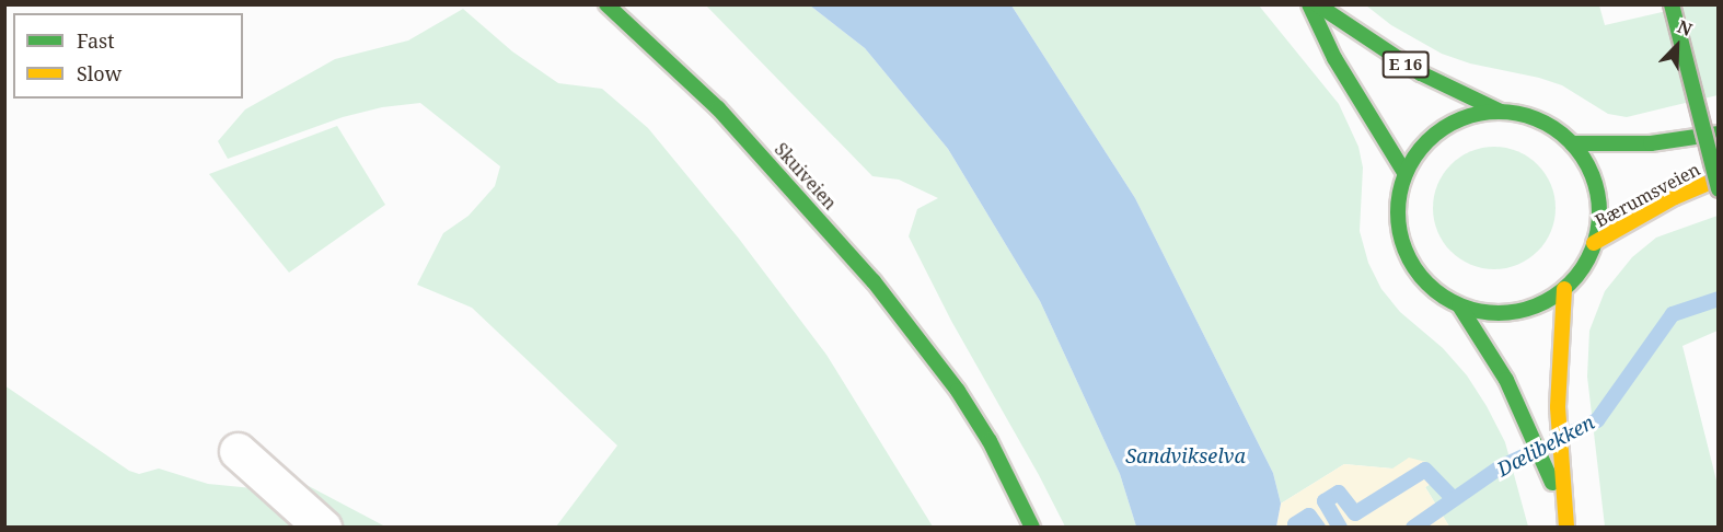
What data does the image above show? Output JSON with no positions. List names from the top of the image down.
{
  "streets": {
    "main road": ["E 16", "Skuiveien", "Bærumsveien"]
  },
  "crossings": [
    ["E 16", "Bærumsveien"]
  ],
  "water": ["Dælibekken", "Sandvikselva"],
  "legend": ["Fast", "Slow"],
  "north": "top right"
}
